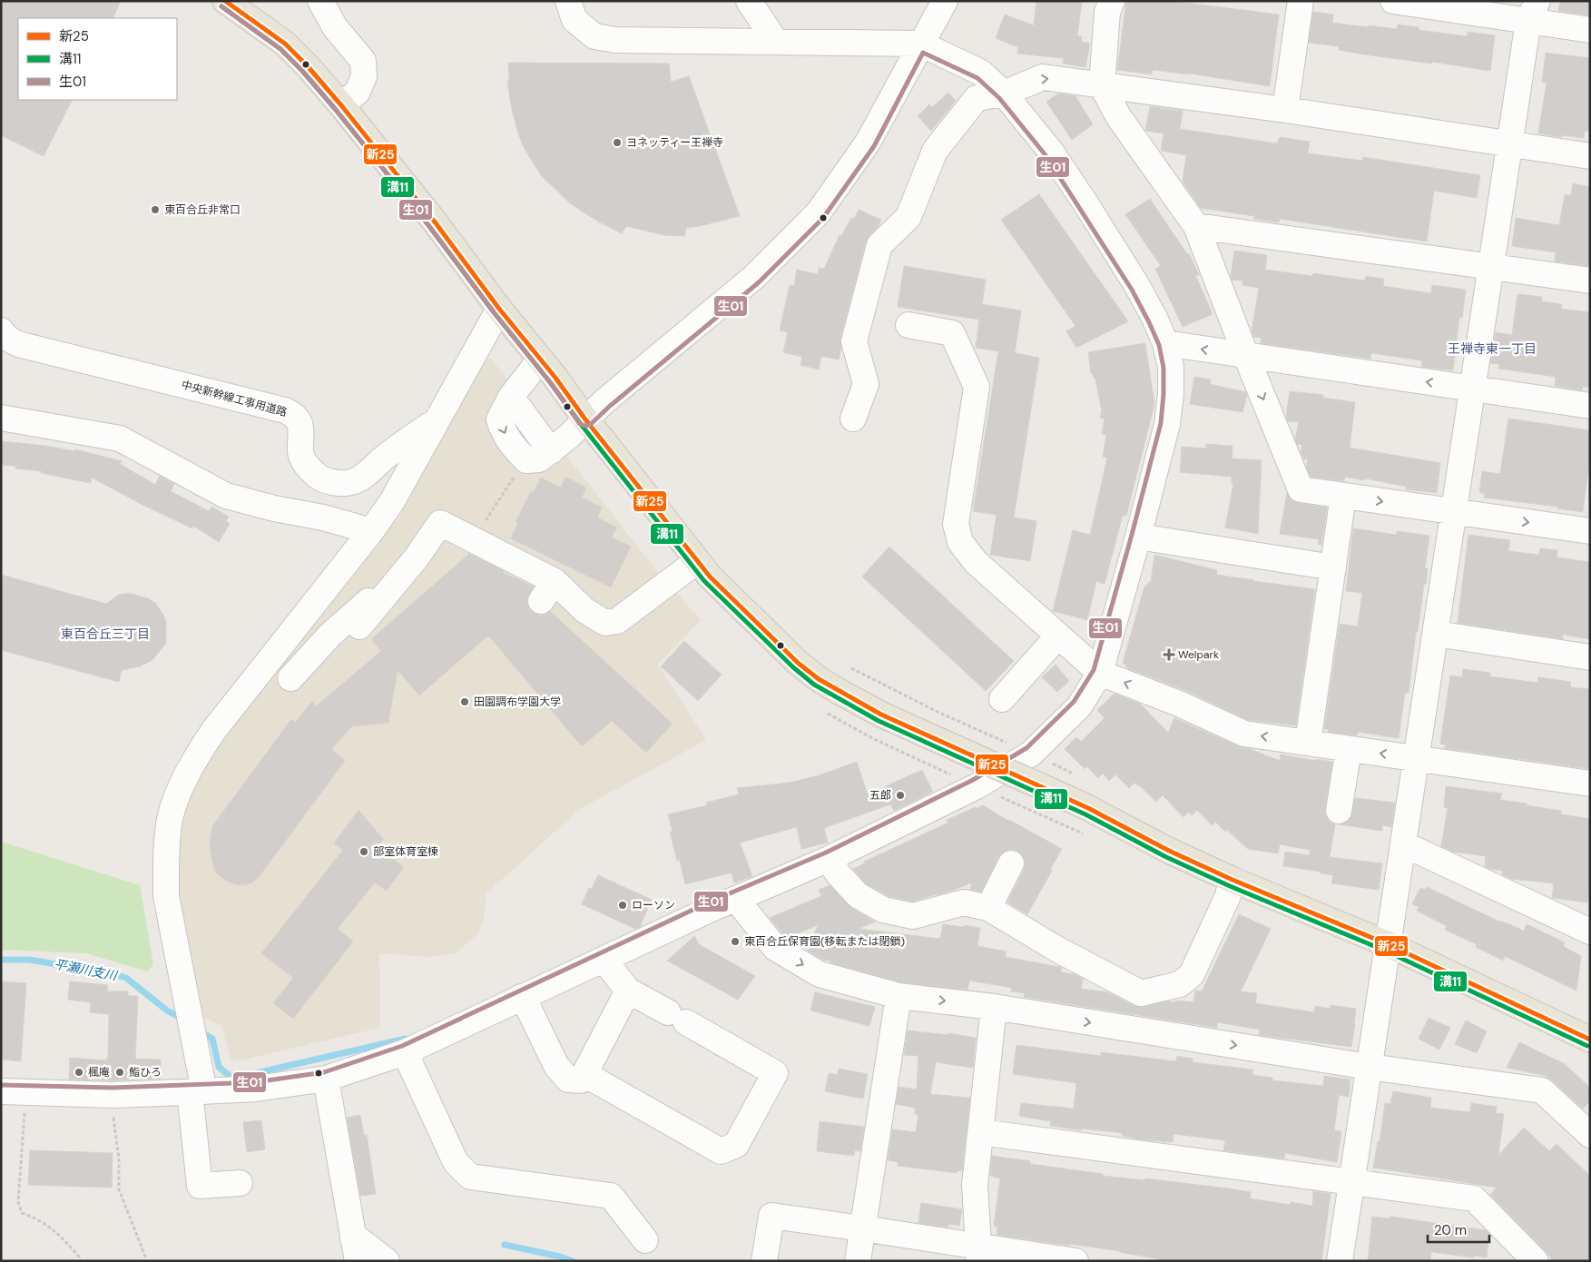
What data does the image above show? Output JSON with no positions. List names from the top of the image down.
{
  "streets": {
    "street": ["中央新幹線工事用道路"]
  },
  "districts": ["王禅寺東一丁目", "東百合丘三丁目"],
  "water": ["平瀬川支川"],
  "places": {
    "other": [
      "ヨネッティー王禅寺",
      "東百合丘非常口",
      "田園調布学園大学",
      "五郎",
      "部室体育室棟",
      "ローソン",
      "東百合丘保育園(移転または閉鎖)",
      "楓庵",
      "鮨ひろ"
    ],
    "health": ["Welpark"]
  },
  "lines": ["transit line 新25", "transit line 溝11", "transit line 生01"],
  "legend": ["新25", "溝11", "生01"],
  "scale_bar": "20 m"
}
